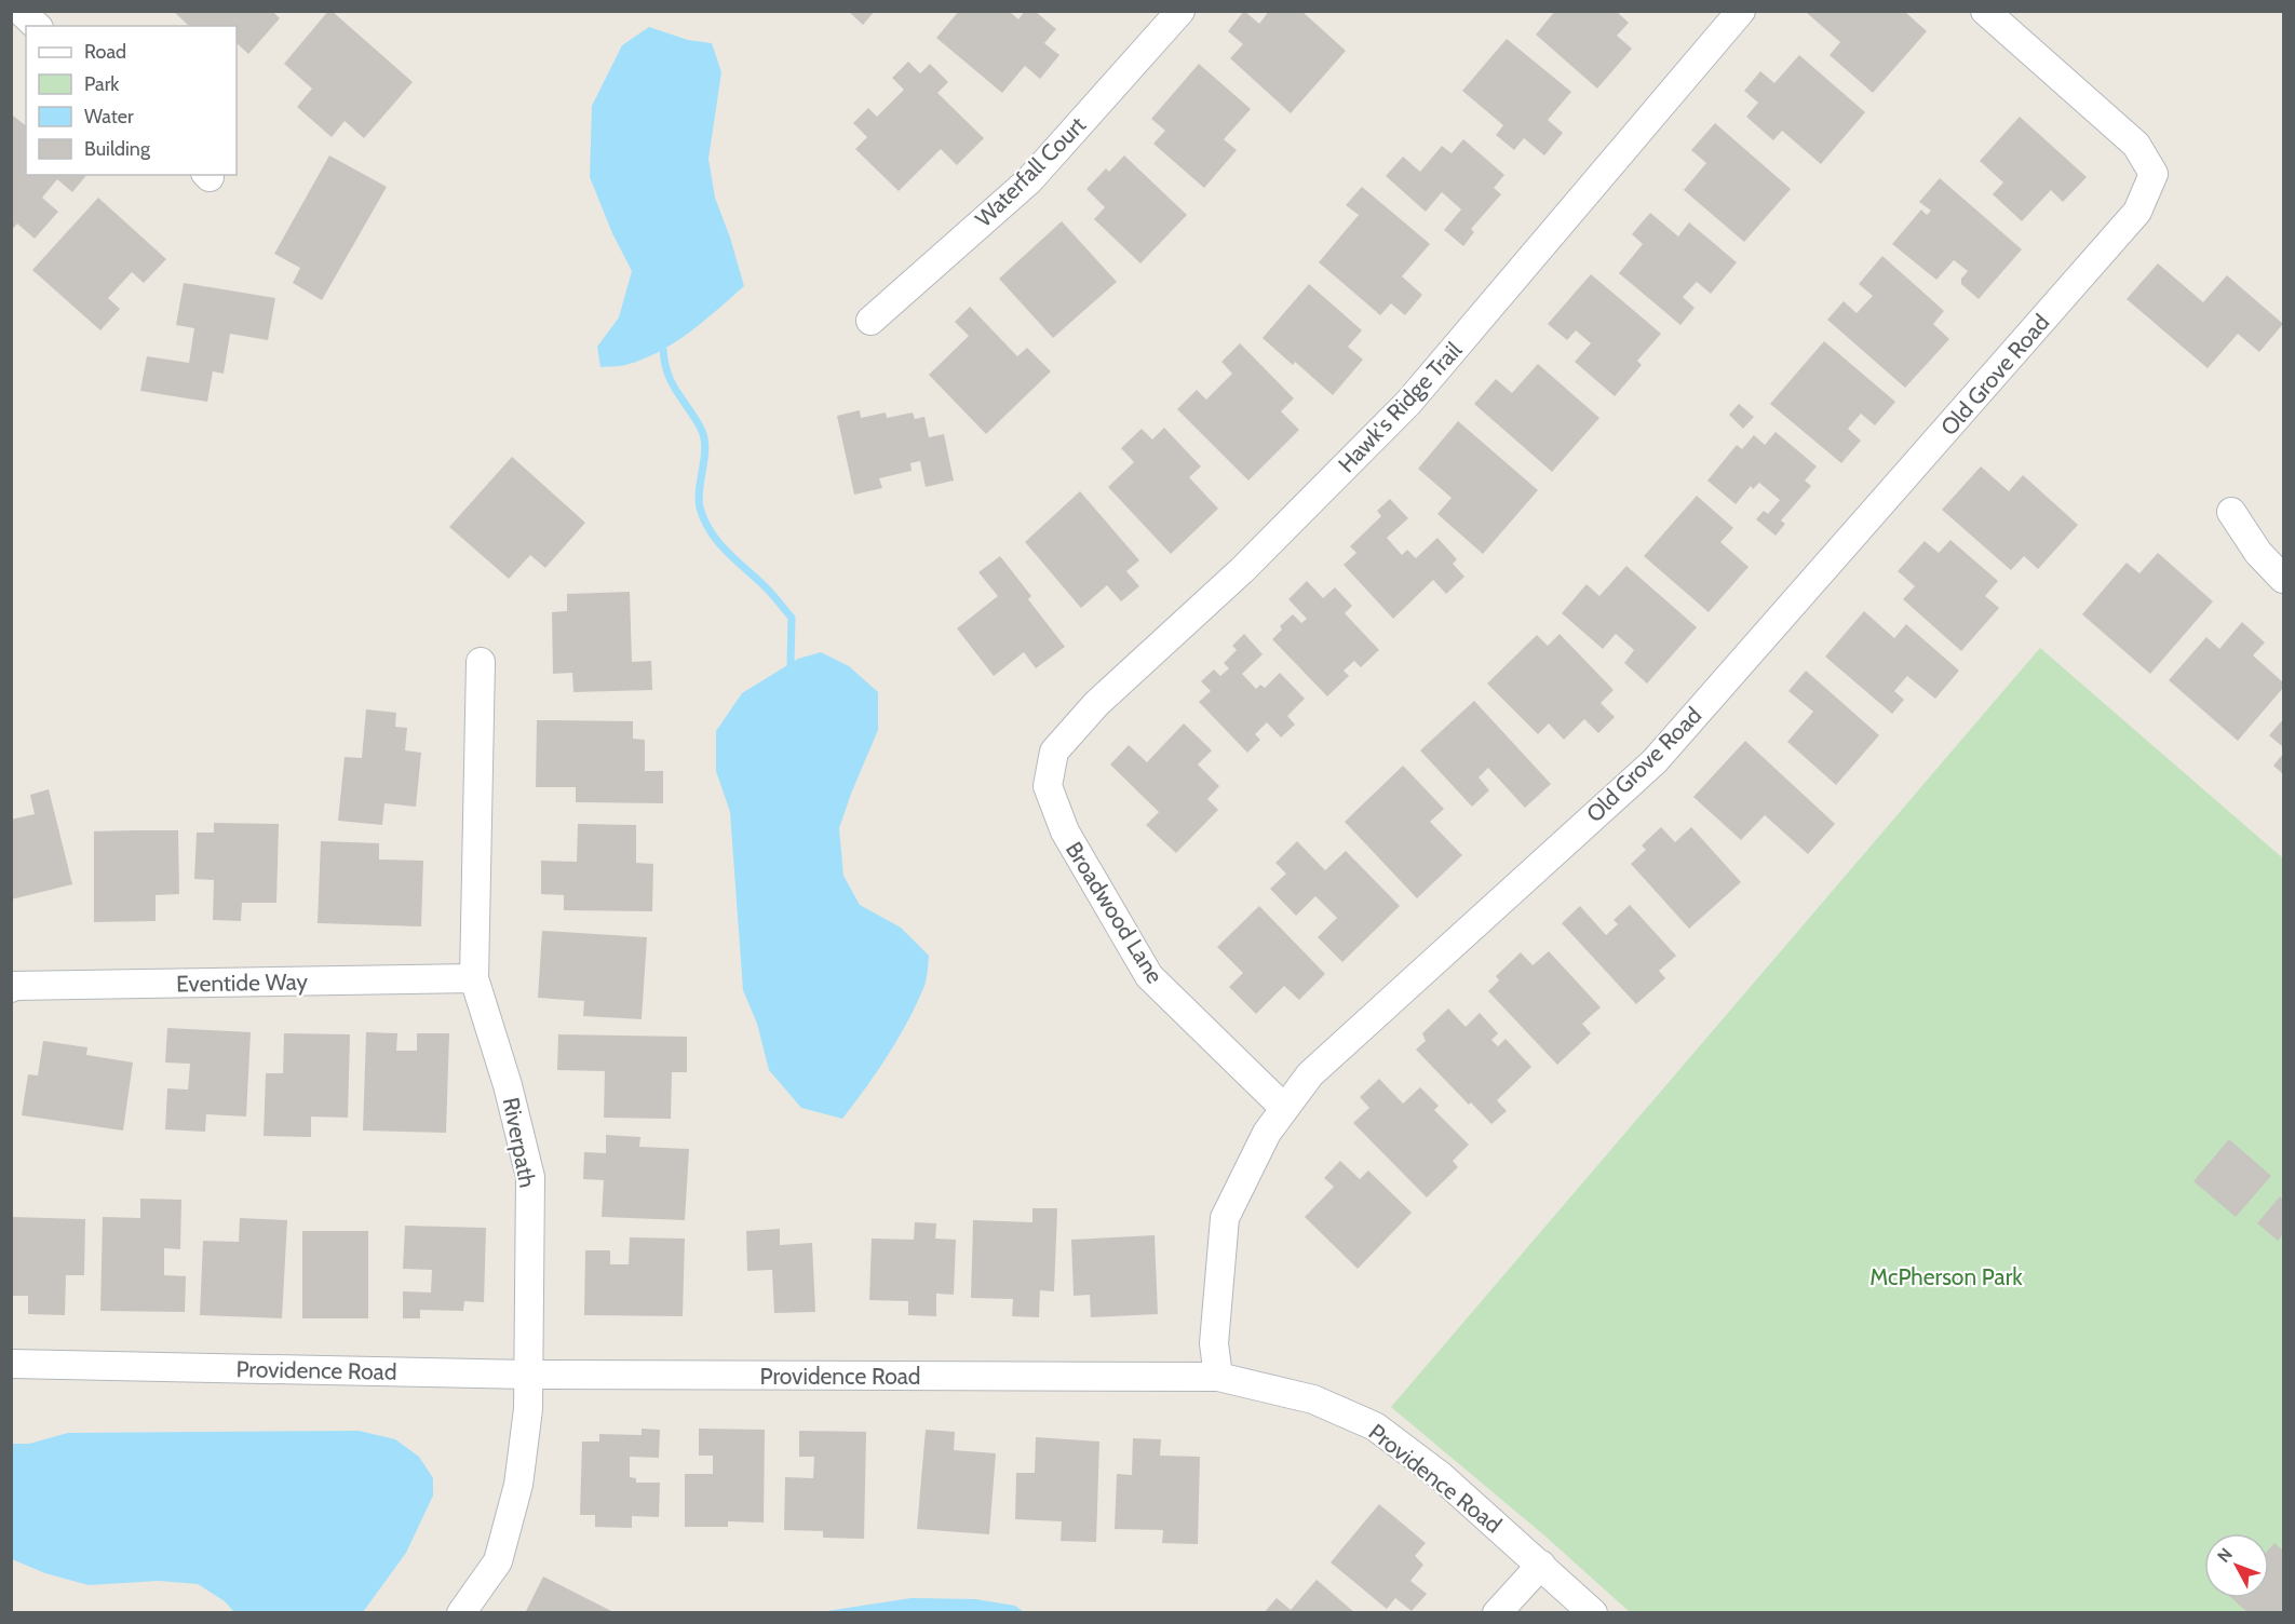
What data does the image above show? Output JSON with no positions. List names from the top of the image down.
{
  "streets": {
    "street": [
      "Waterfall Court",
      "Old Grove Road",
      "Hawk's Ridge Trail",
      "Broadwood Lane",
      "Eventide Way",
      "Riverpath",
      "Providence Road"
    ]
  },
  "crossings": [
    ["Old Grove Road", "Broadwood Lane"],
    ["Old Grove Road", "Providence Road"],
    ["Hawk's Ridge Trail", "Broadwood Lane"],
    ["Eventide Way", "Riverpath"],
    ["Riverpath", "Providence Road"]
  ],
  "parks": ["McPherson Park"],
  "legend": [
    "Road",
    "Park",
    "Water",
    "Building"
  ],
  "north": "top left"
}
